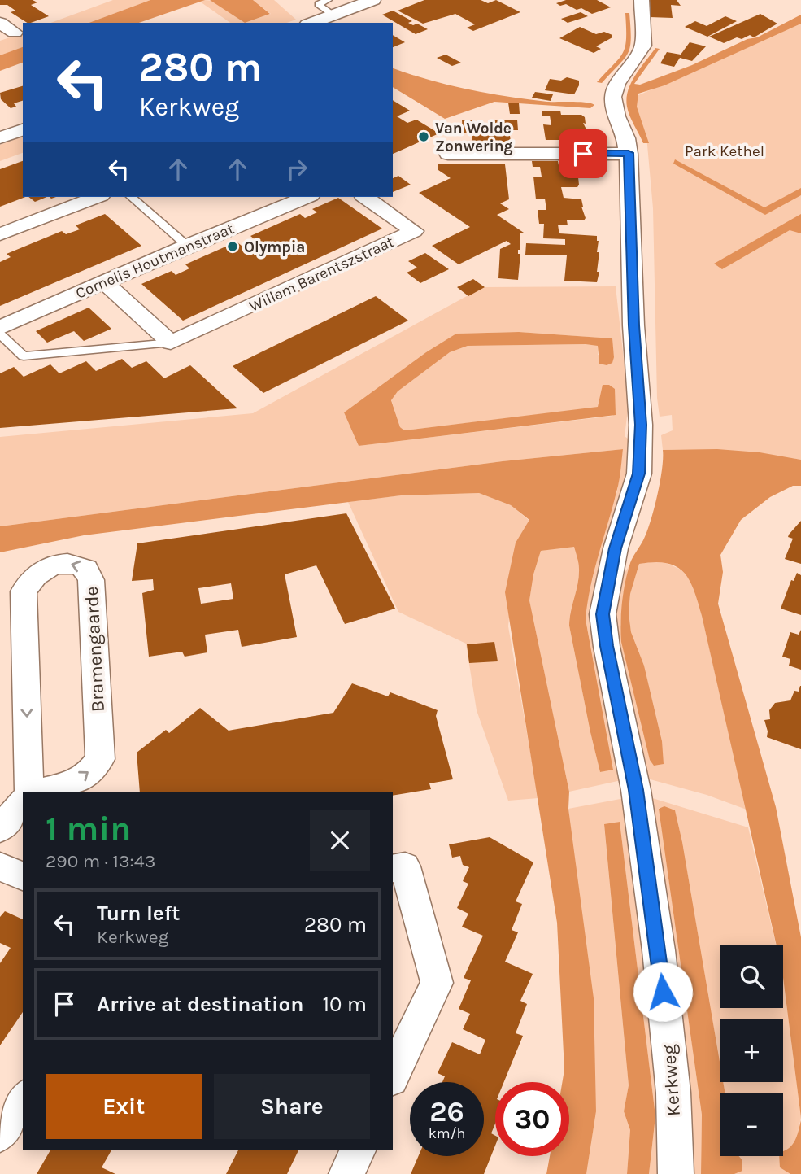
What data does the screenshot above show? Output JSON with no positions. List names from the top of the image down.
{
  "streets": {
    "street": [
      "Cornelis Houtmanstraat",
      "Willem Barentszstraat",
      "Bramengaarde",
      "Kerkweg"
    ]
  },
  "parks": ["Park Kethel"],
  "places": ["Van Wolde Zonwering", "Olympia"],
  "page": {
    "turn": ["280 m", "Kerkweg"],
    "heading": ["1 min", "290 m · 13:43"],
    "list": [
      {
        "name": "Turn left",
        "note": "Kerkweg",
        "value": "280 m"
      },
      {
        "name": "Arrive at destination",
        "value": "10 m"
      }
    ],
    "map_buttons": ["+", "−"],
    "buttons": ["Exit", "Share"],
    "speed": "26 km/h",
    "limit": "30"
  }
}
